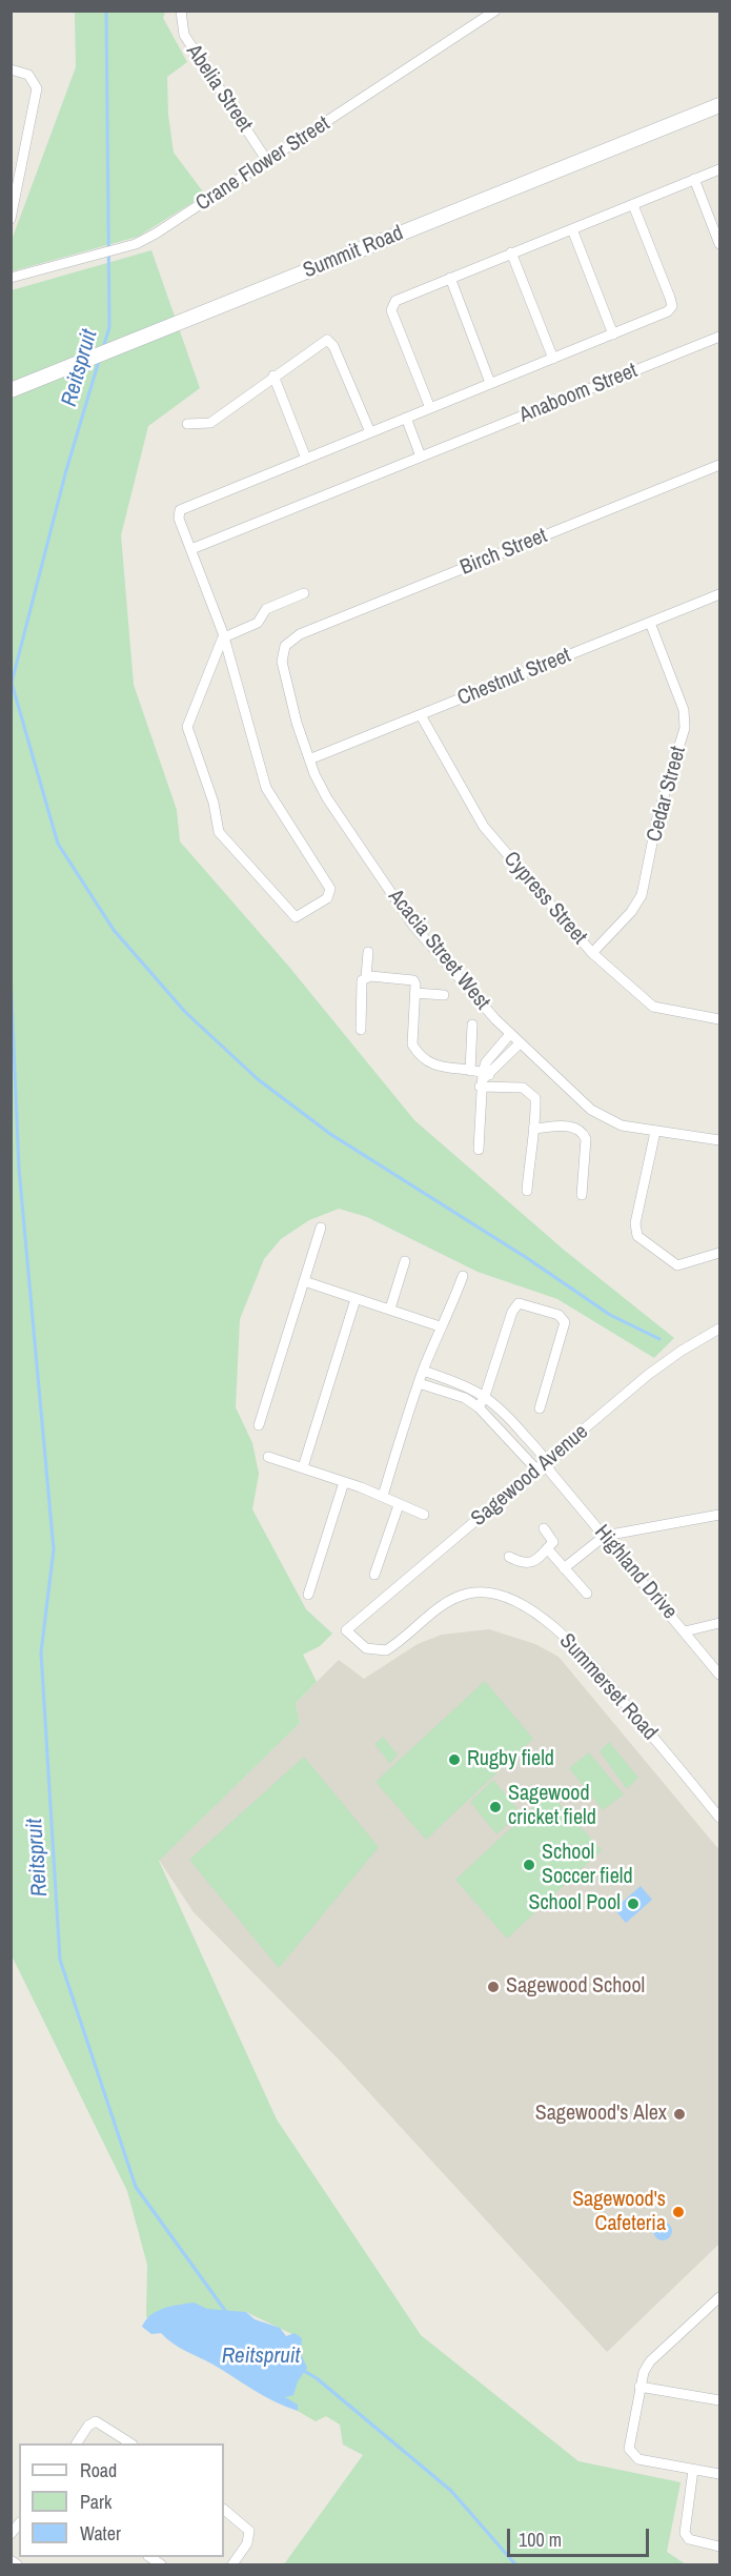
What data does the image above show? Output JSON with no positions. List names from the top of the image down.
{
  "streets": {
    "main road": ["Summit Road"],
    "street": [
      "Abelia Street",
      "Crane Flower Street",
      "Anaboom Street",
      "Birch Street",
      "Chestnut Street",
      "Cedar Street",
      "Cypress Street",
      "Acacia Street West",
      "Sagewood Avenue",
      "Highland Drive",
      "Summerset Road"
    ]
  },
  "crossings": [
    ["Abelia Street", "Crane Flower Street"],
    ["Birch Street", "Acacia Street West"],
    ["Chestnut Street", "Cedar Street"],
    ["Chestnut Street", "Cypress Street"],
    ["Chestnut Street", "Acacia Street West"],
    ["Cedar Street", "Cypress Street"],
    ["Sagewood Avenue", "Highland Drive"],
    ["Sagewood Avenue", "Summerset Road"]
  ],
  "water": ["Reitspruit"],
  "places": [
    "Rugby field",
    "Sagewood cricket field",
    "School Soccer field",
    "School Pool",
    "Sagewood School",
    "Sagewood's Alex",
    "Sagewood's Cafeteria"
  ],
  "legend": ["Road", "Park", "Water"],
  "scale_bar": "100 m"
}
